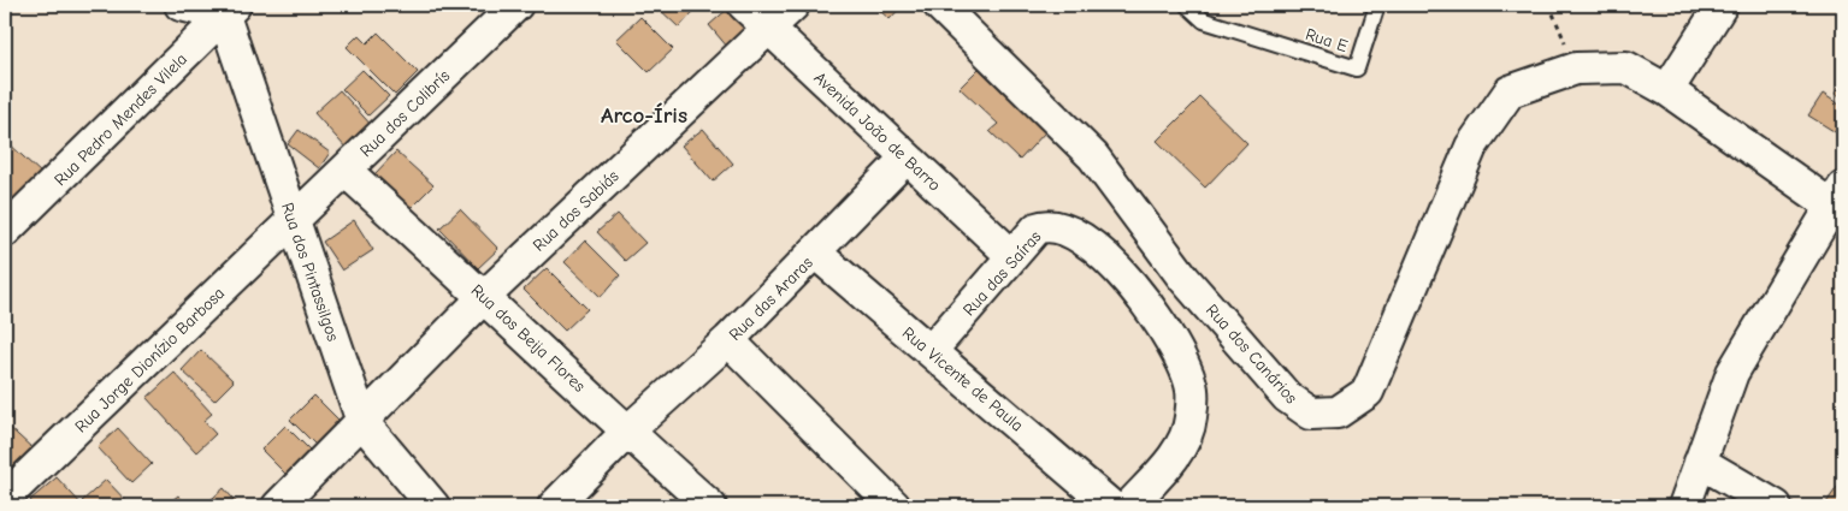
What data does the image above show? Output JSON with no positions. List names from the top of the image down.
{
  "streets": {
    "street": [
      "Rua dos Colibrís",
      "Rua Pedro Mendes Vilela",
      "Avenida João de Barro",
      "Rua dos Sabiás",
      "Rua dos Pintassilgos",
      "Rua das Saíras",
      "Rua das Araras",
      "Rua dos Beija Flores",
      "Rua dos Canários",
      "Rua Jorge Dionízio Barbosa",
      "Rua Vicente de Paula"
    ],
    "lane": ["Rua E"]
  },
  "crossings": [
    ["Rua dos Colibrís", "Rua dos Pintassilgos"],
    ["Rua dos Colibrís", "Rua dos Beija Flores"],
    ["Rua dos Colibrís", "Rua Jorge Dionízio Barbosa"],
    ["Rua Pedro Mendes Vilela", "Rua dos Pintassilgos"],
    ["Avenida João de Barro", "Rua dos Sabiás"],
    ["Avenida João de Barro", "Rua das Saíras"],
    ["Avenida João de Barro", "Rua das Araras"],
    ["Rua dos Sabiás", "Rua dos Pintassilgos"],
    ["Rua dos Sabiás", "Rua dos Beija Flores"],
    ["Rua dos Pintassilgos", "Rua Jorge Dionízio Barbosa"],
    ["Rua das Saíras", "Rua Vicente de Paula"],
    ["Rua das Araras", "Rua dos Beija Flores"],
    ["Rua das Araras", "Rua Vicente de Paula"]
  ],
  "districts": ["Arco-Íris"]
}
